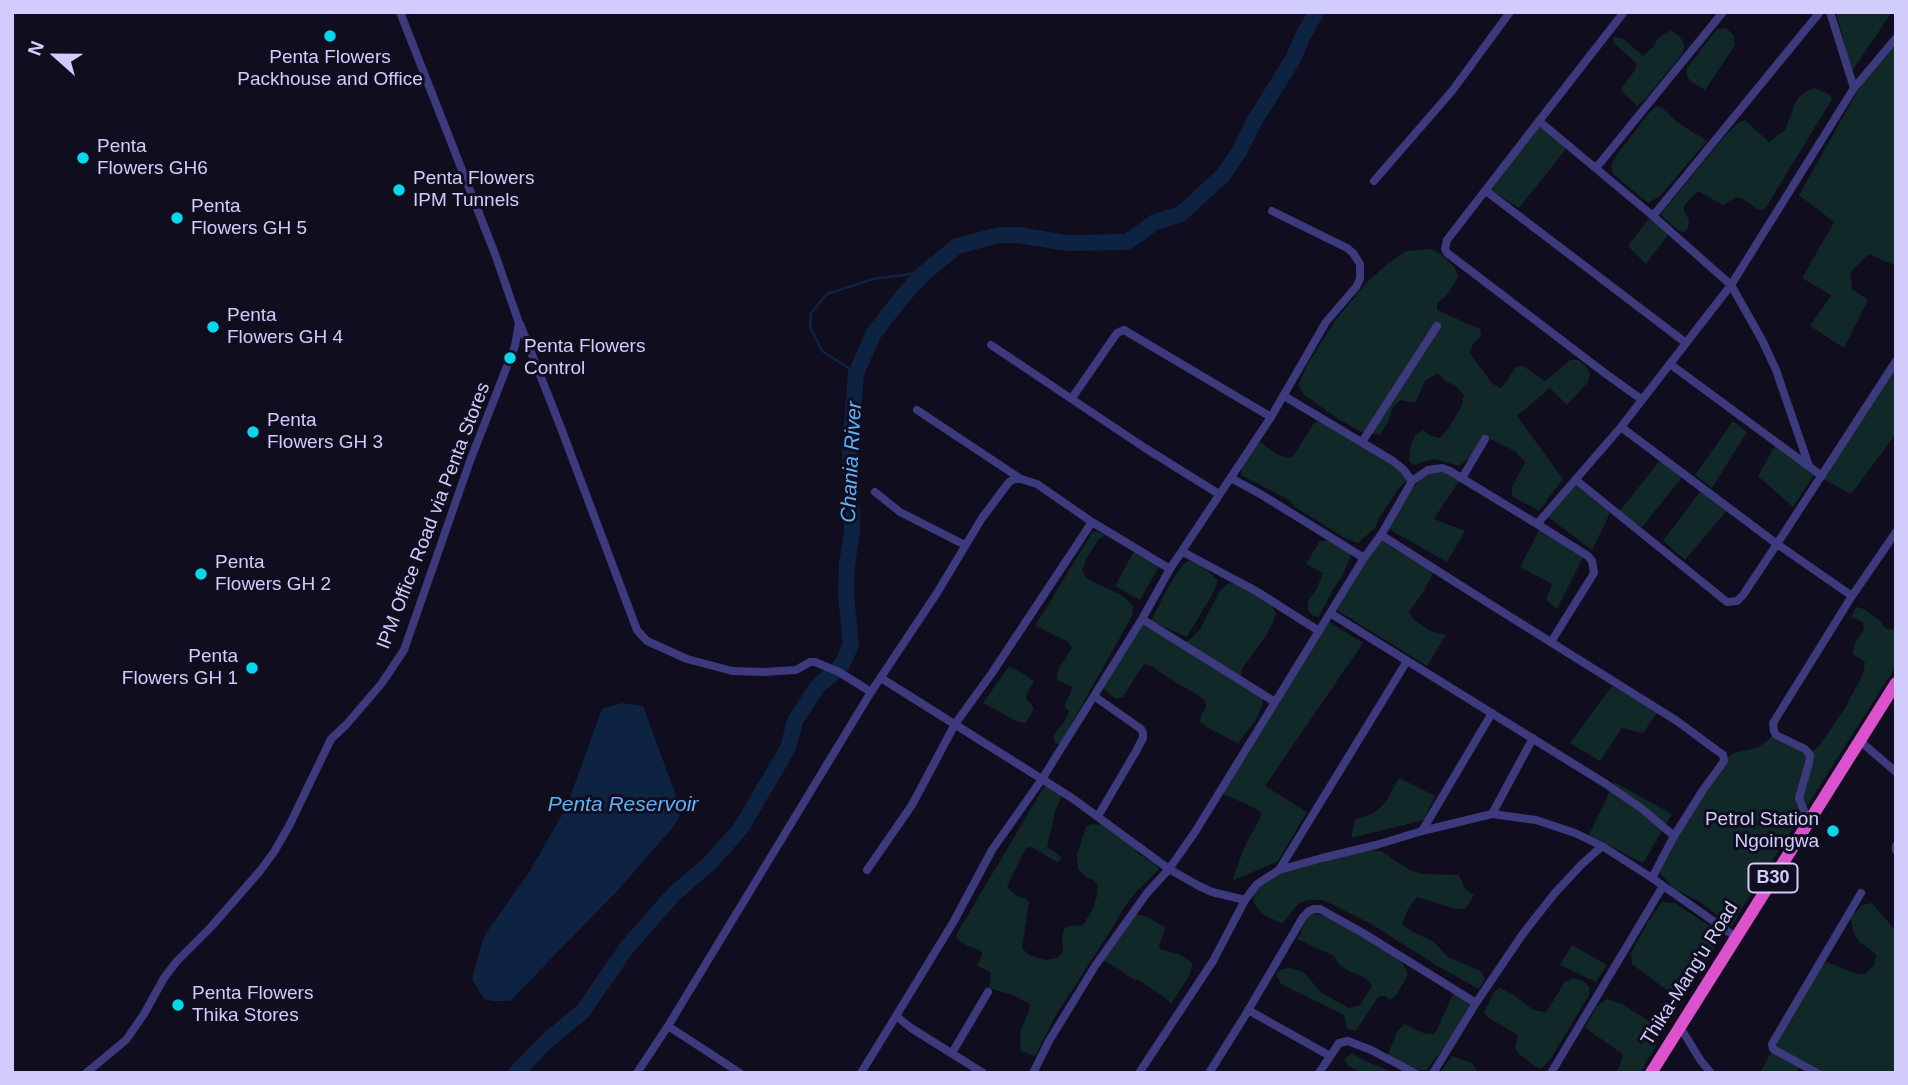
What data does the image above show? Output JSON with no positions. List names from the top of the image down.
{
  "streets": {
    "highway": ["B30", "Thika-Mang'u Road"],
    "street": ["IPM Office Road via Penta Stores"]
  },
  "water": ["Chania River", "Penta Reservoir"],
  "places": [
    "Penta Flowers Packhouse and Office",
    "Penta Flowers GH6",
    "Penta Flowers IPM Tunnels",
    "Penta Flowers GH 5",
    "Penta Flowers GH 4",
    "Penta Flowers Control",
    "Penta Flowers GH 3",
    "Penta Flowers GH 2",
    "Penta Flowers GH 1",
    "Petrol Station Ngoingwa",
    "Penta Flowers Thika Stores"
  ],
  "north": "left"
}
